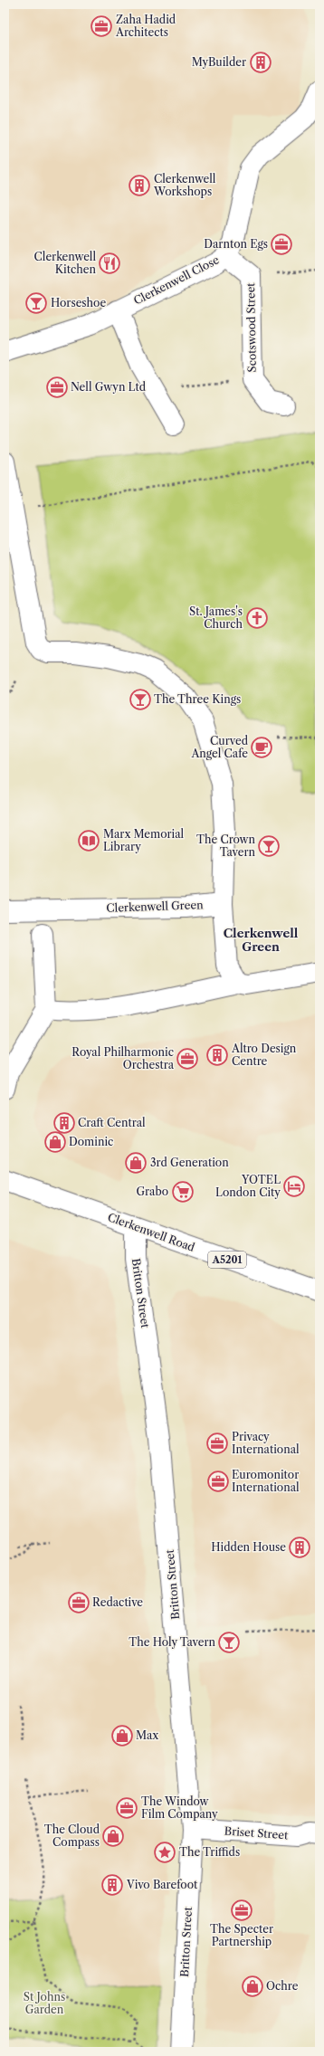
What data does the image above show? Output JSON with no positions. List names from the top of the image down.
{
  "streets": {
    "street": [
      "Clerkenwell Close",
      "Scotswood Street",
      "Clerkenwell Green",
      "Clerkenwell Road",
      "A5201",
      "Britton Street",
      "Briset Street"
    ]
  },
  "crossings": [
    ["Clerkenwell Road", "Britton Street"],
    ["Britton Street", "Briset Street"]
  ],
  "districts": ["Clerkenwell Green"],
  "parks": ["St Johns Garden"],
  "places": {
    "office": [
      "Zaha Hadid Architects",
      "Darnton Egs",
      "Nell Gwyn Ltd",
      "Royal Philharmonic Orchestra",
      "Privacy International",
      "Euromonitor International",
      "Redactive",
      "The Window Film Company",
      "The Specter Partnership"
    ],
    "building": [
      "MyBuilder",
      "Clerkenwell Workshops",
      "Altro Design Centre",
      "Craft Central",
      "Hidden House",
      "Vivo Barefoot"
    ],
    "restaurant": ["Clerkenwell Kitchen"],
    "bar": [
      "Horseshoe",
      "The Three Kings",
      "The Crown Tavern",
      "The Holy Tavern"
    ],
    "church": ["St. James's Church"],
    "cafe": ["Curved Angel Cafe"],
    "library": ["Marx Memorial Library"],
    "shop": [
      "Dominic",
      "3rd Generation",
      "Max",
      "The Cloud Compass",
      "Ochre"
    ],
    "hotel": ["YOTEL London City"],
    "supermarket": ["Grabo"],
    "place": ["The Triffids"]
  }
}
